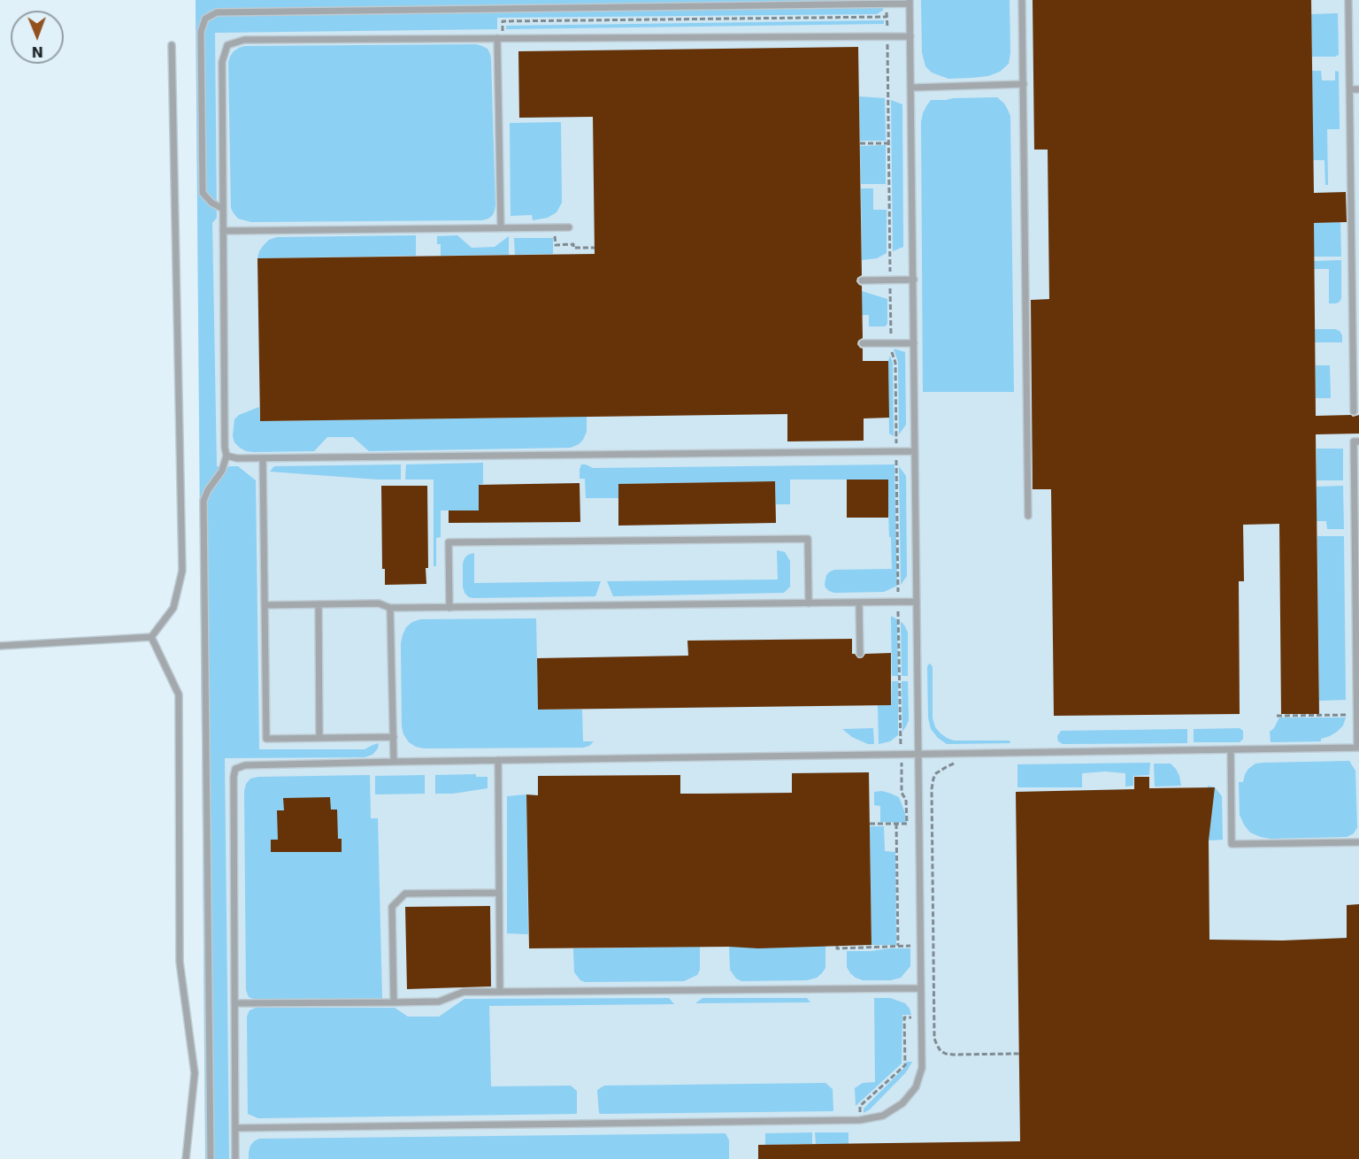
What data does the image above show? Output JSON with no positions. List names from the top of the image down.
{
  "north": "bottom"
}
